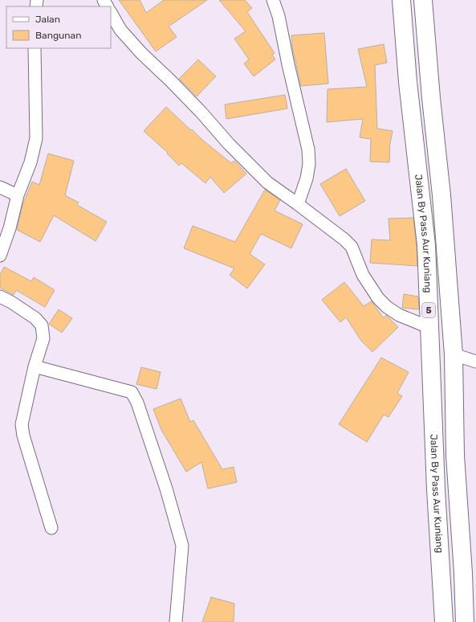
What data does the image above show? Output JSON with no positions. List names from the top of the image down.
{
  "streets": {
    "highway": ["Jalan By Pass Aur Kuniang", "5"]
  },
  "legend": ["Jalan", "Bangunan"]
}
